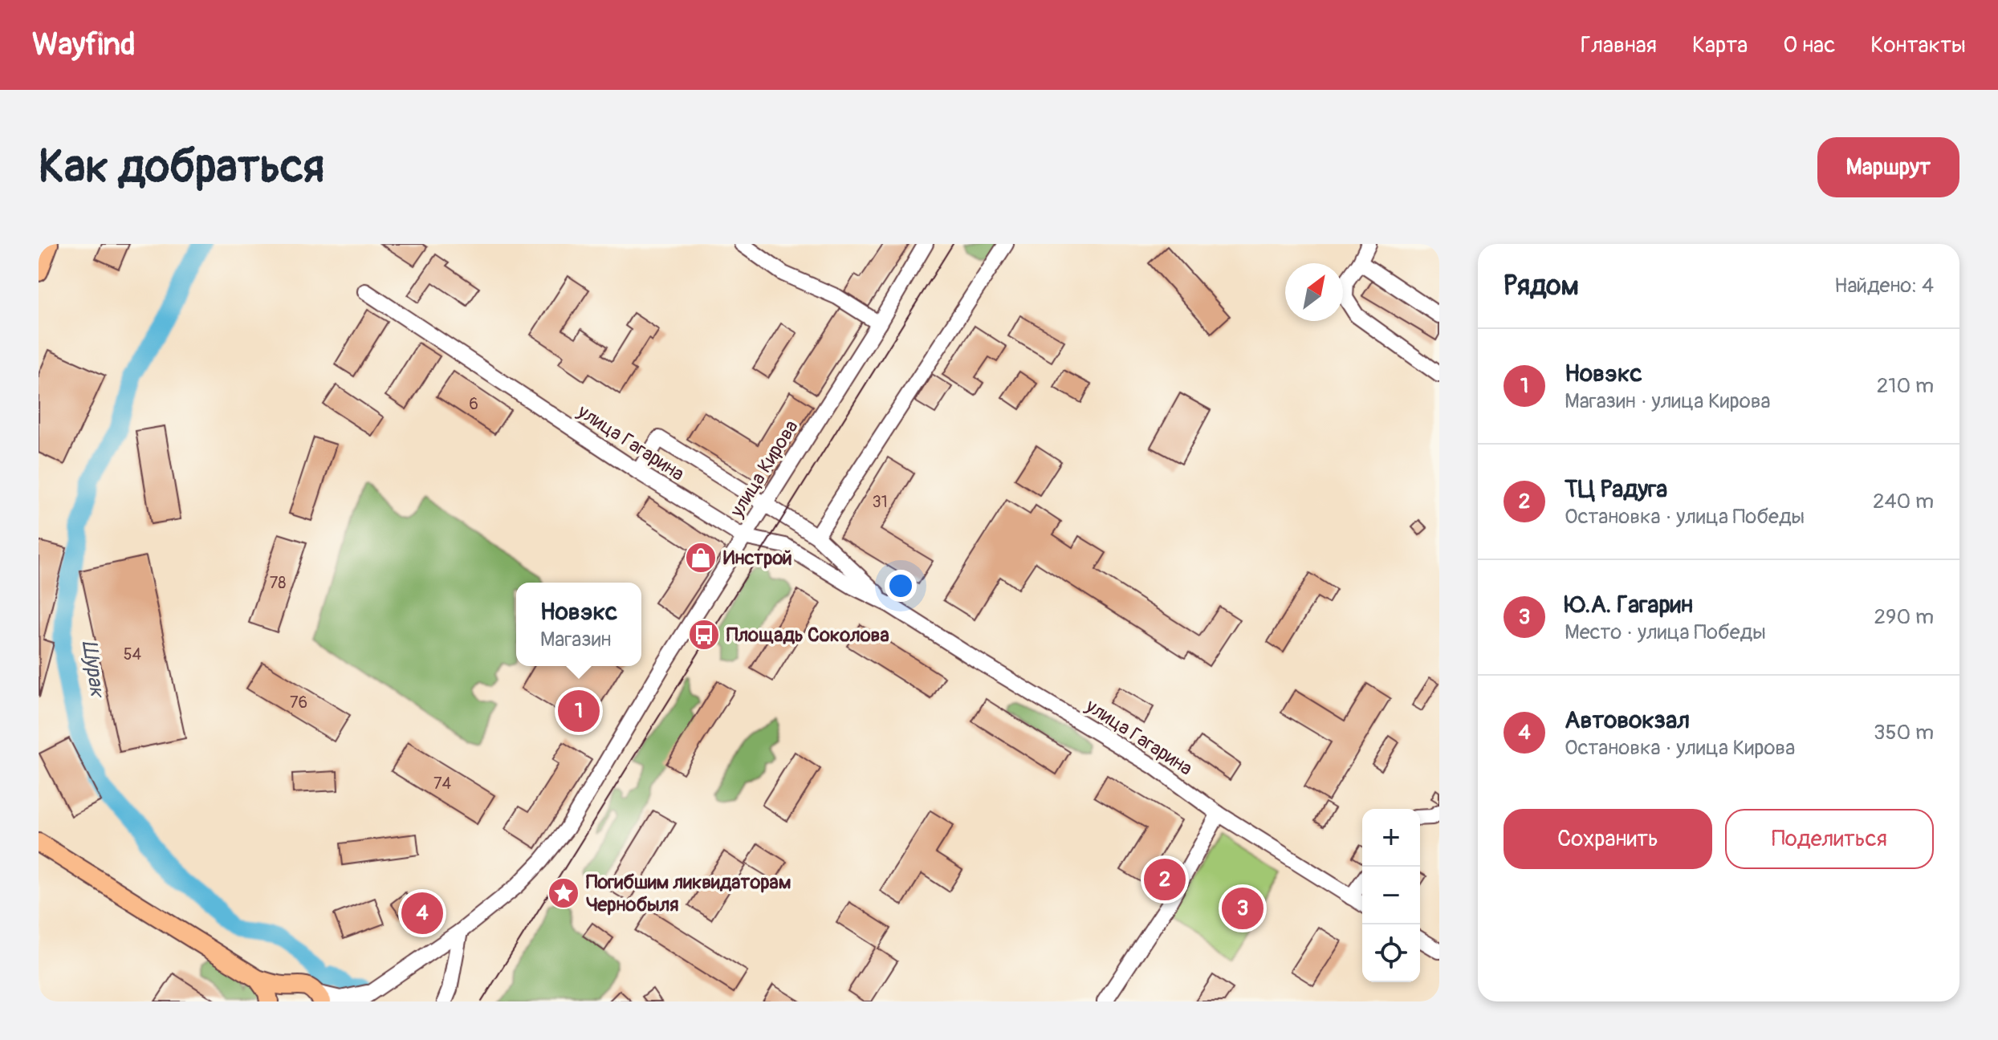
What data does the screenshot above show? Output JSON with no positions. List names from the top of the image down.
{
  "streets": {
    "street": ["улица Гагарина", "улица Кирова"]
  },
  "crossings": [
    ["улица Гагарина", "улица Кирова"]
  ],
  "water": ["Шурак"],
  "places": {
    "shop": ["Инстрой"],
    "bus stop": ["Площадь Соколова"],
    "place": ["Погибшим ликвидаторам Чернобыля"]
  },
  "house_numbers": [
    "6",
    "31",
    "78",
    "54",
    "76",
    "74"
  ],
  "north": "top right",
  "page": {
    "header": "Wayfind",
    "nav": [
      "Главная",
      "Карта",
      "О нас",
      "Контакты"
    ],
    "buttons": [
      "Маршрут",
      ["Сохранить", "Поделиться"]
    ],
    "title": "Как добраться",
    "heading": ["Рядом", "Найдено: 4"],
    "list": [
      {
        "mark": "1",
        "name": "Новэкс",
        "note": "Магазин · улица Кирова",
        "value": "210 m"
      },
      {
        "mark": "2",
        "name": "ТЦ Радуга",
        "note": "Остановка · улица Победы",
        "value": "240 m"
      },
      {
        "mark": "3",
        "name": "Ю.А. Гагарин",
        "note": "Место · улица Победы",
        "value": "290 m"
      },
      {
        "mark": "4",
        "name": "Автовокзал",
        "note": "Остановка · улица Кирова",
        "value": "350 m"
      }
    ],
    "popup": ["Новэкс", "Магазин"],
    "pins": [
      "1",
      "2",
      "3",
      "4"
    ],
    "map_buttons": ["+", "−"]
  }
}
